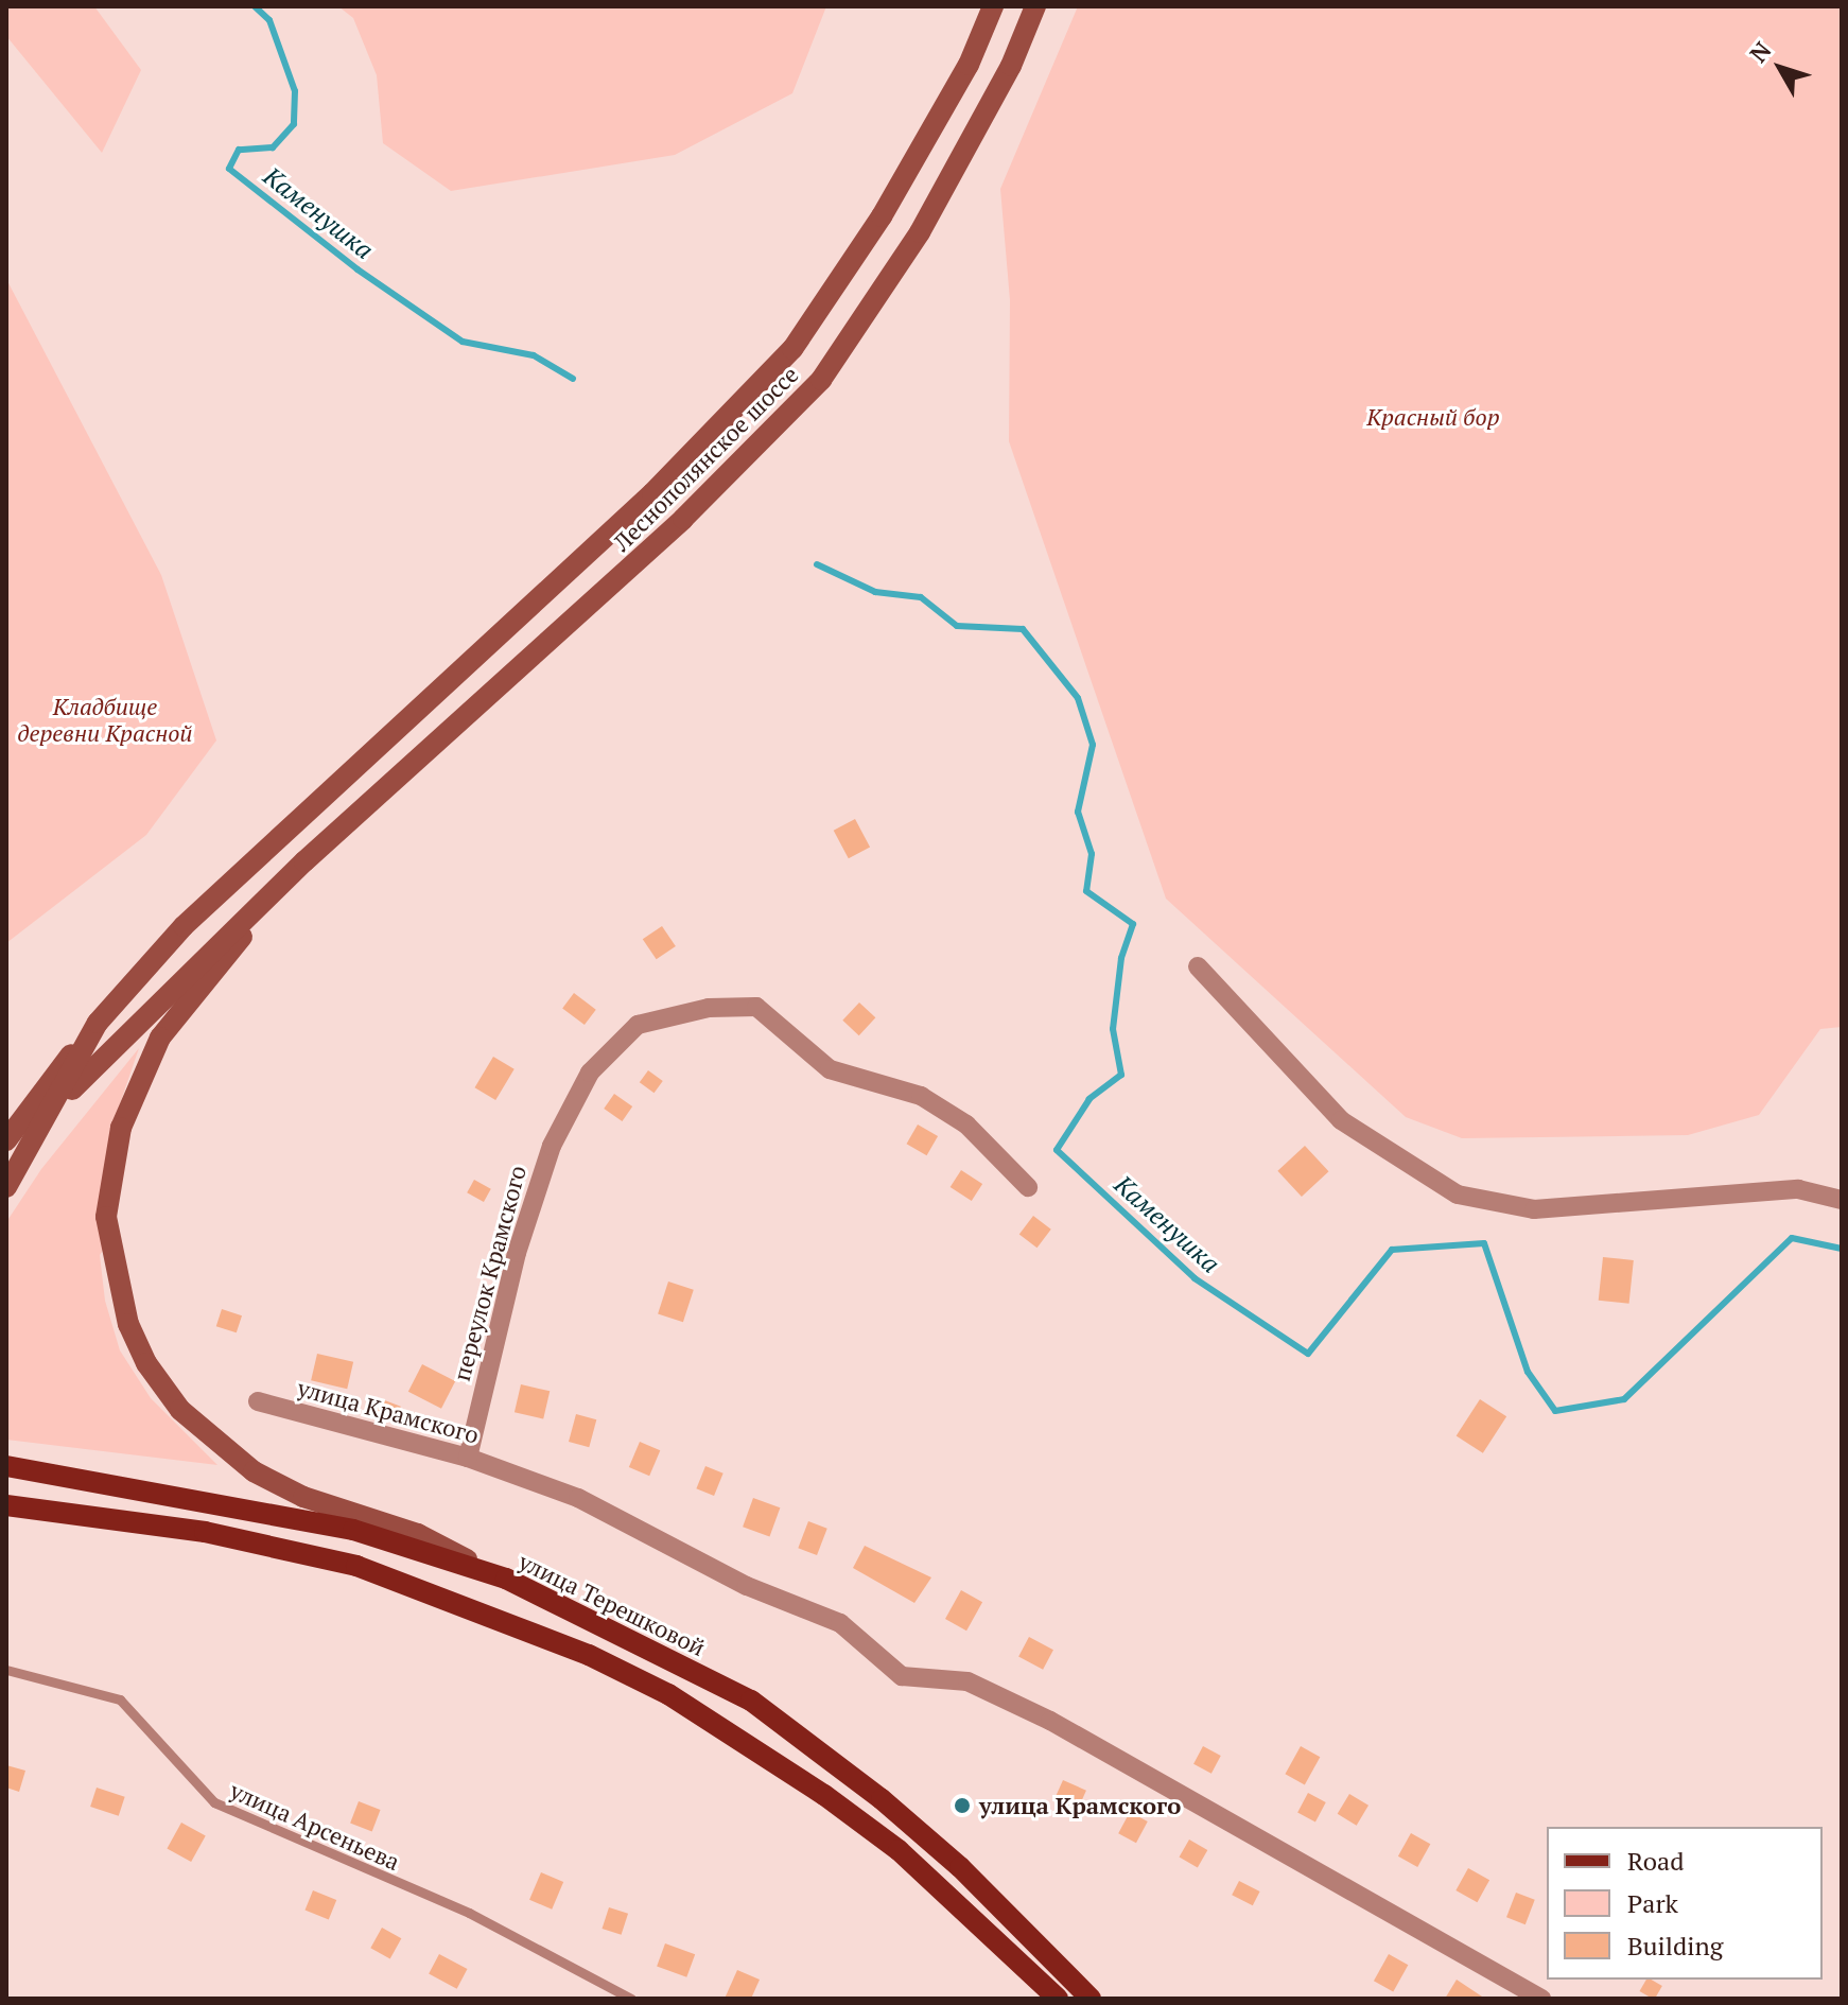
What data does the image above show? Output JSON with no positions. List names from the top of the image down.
{
  "streets": {
    "main road": ["Леснополянское шоссе", "улица Терешковой"],
    "street": ["переулок Крамского", "улица Крамского"],
    "lane": ["улица Арсеньева"]
  },
  "crossings": [
    ["переулок Крамского", "улица Крамского"]
  ],
  "water": ["Каменушка"],
  "parks": ["Красный бор", "Кладбище деревни Красной"],
  "places": ["улица Крамского"],
  "legend": ["Road", "Park", "Building"],
  "north": "top left"
}
